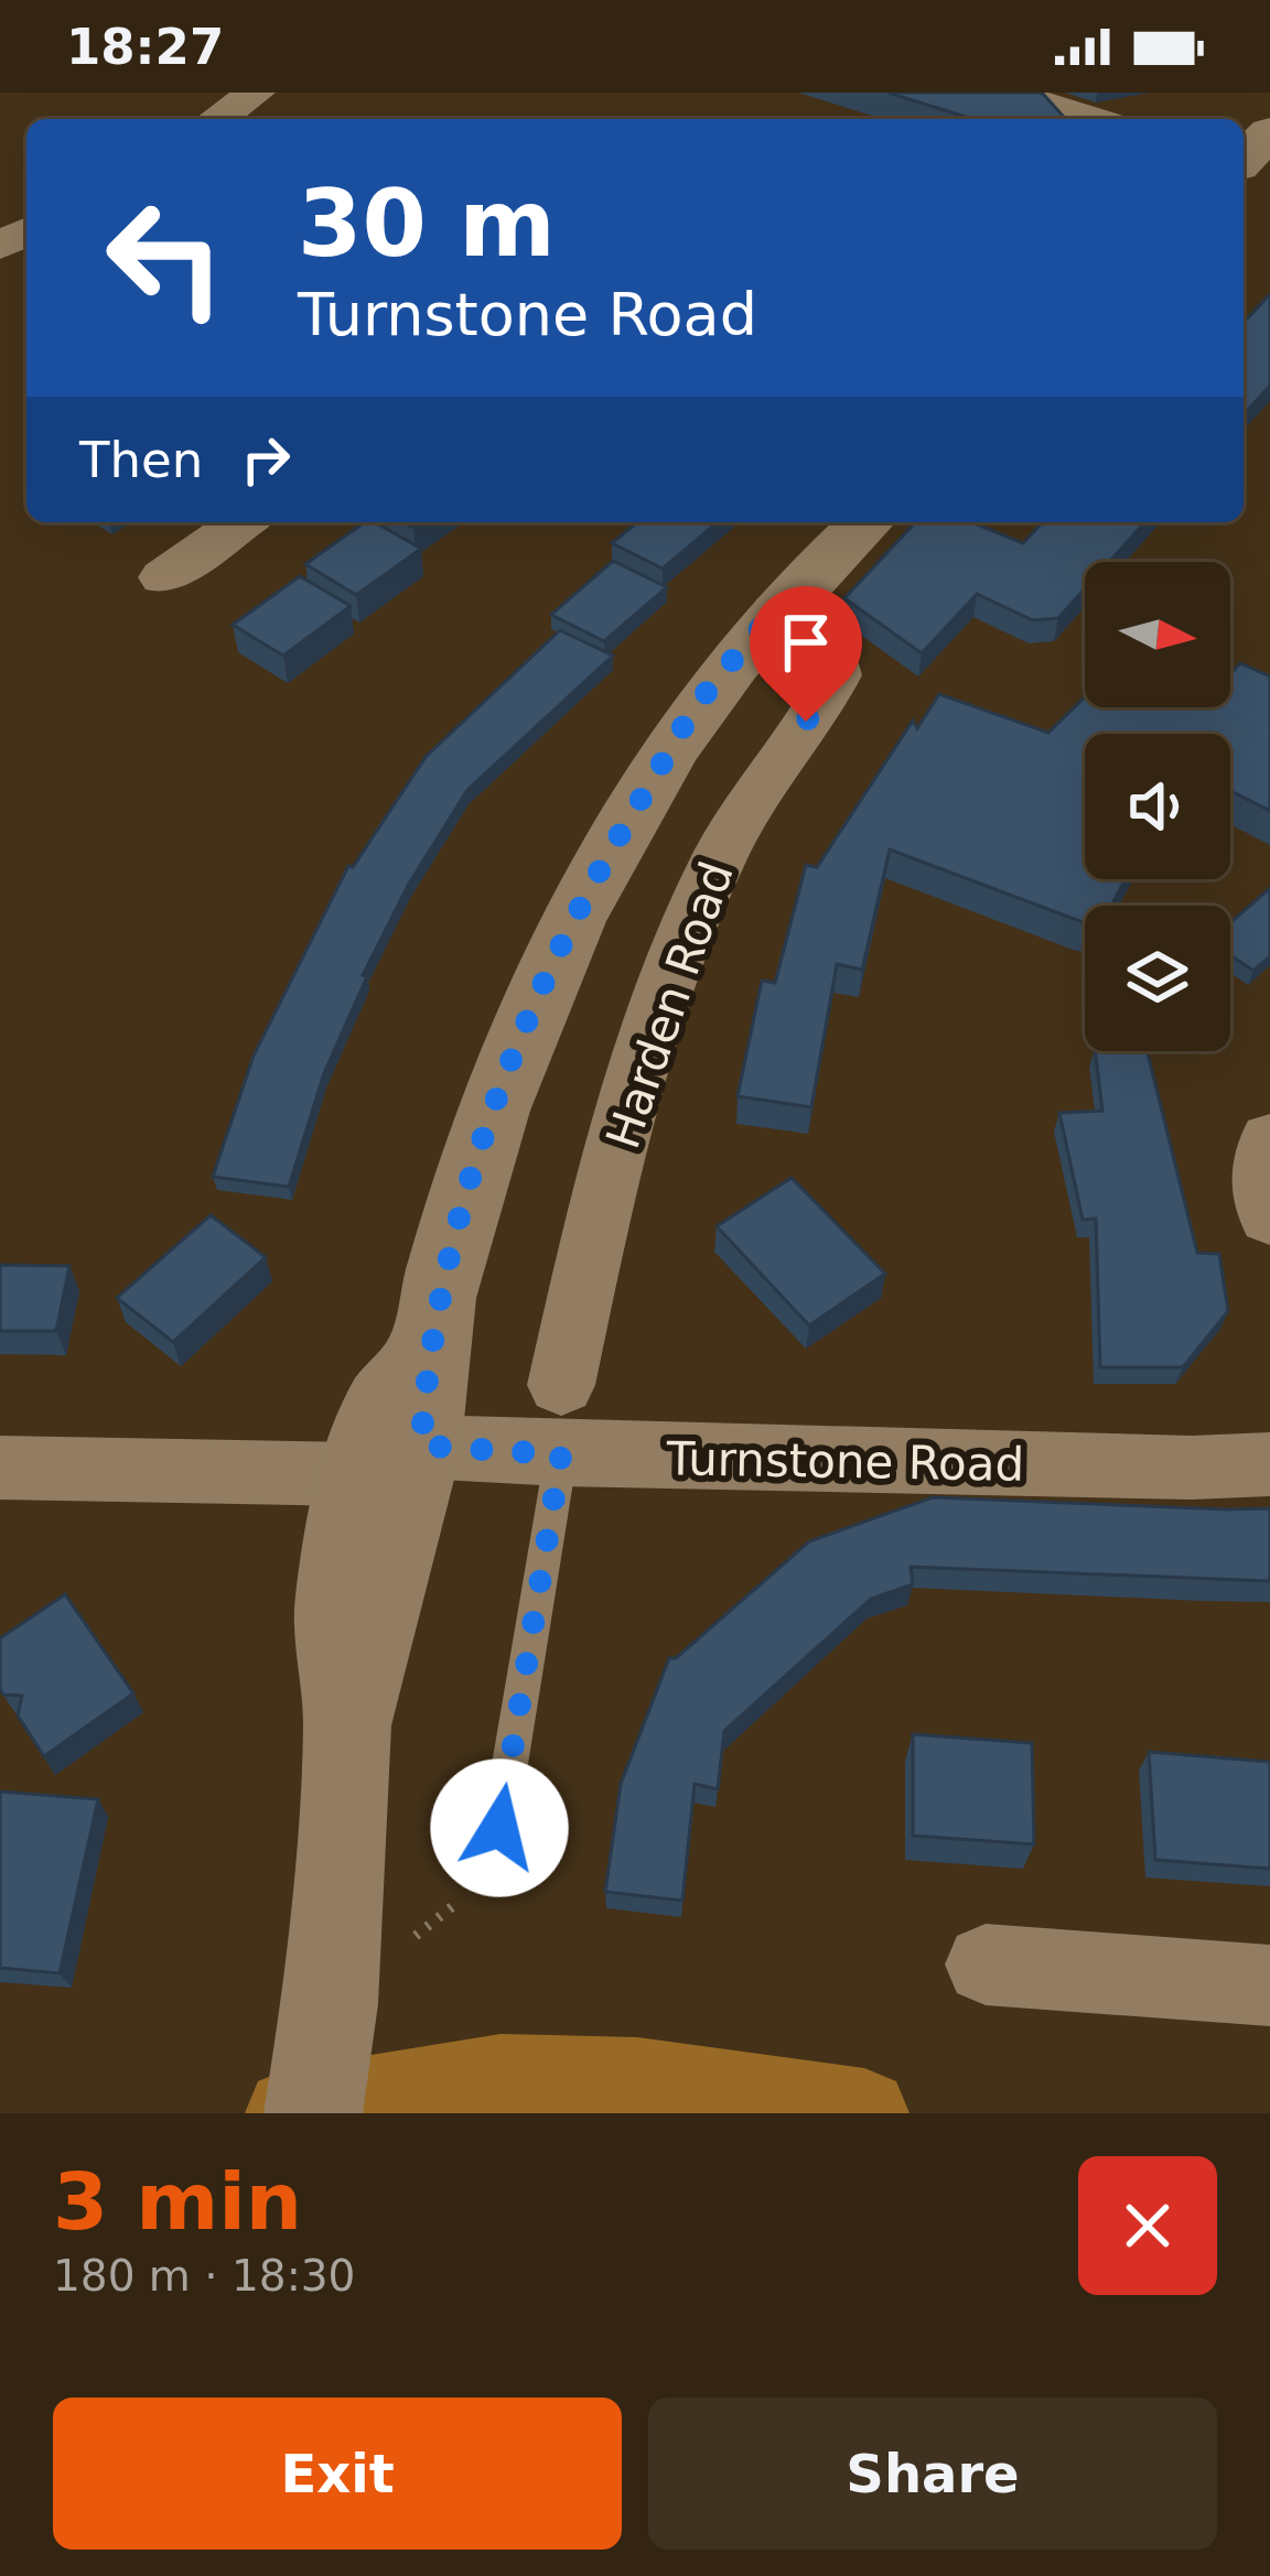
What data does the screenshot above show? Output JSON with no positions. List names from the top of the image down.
{
  "streets": {
    "street": ["Harden Road", "Turnstone Road"]
  },
  "north": "right",
  "page": {
    "status": "18:27",
    "turn": ["30 m", "Turnstone Road"],
    "then": "Then",
    "heading": ["3 min", "180 m · 18:30"],
    "buttons": ["Exit", "Share"]
  }
}
